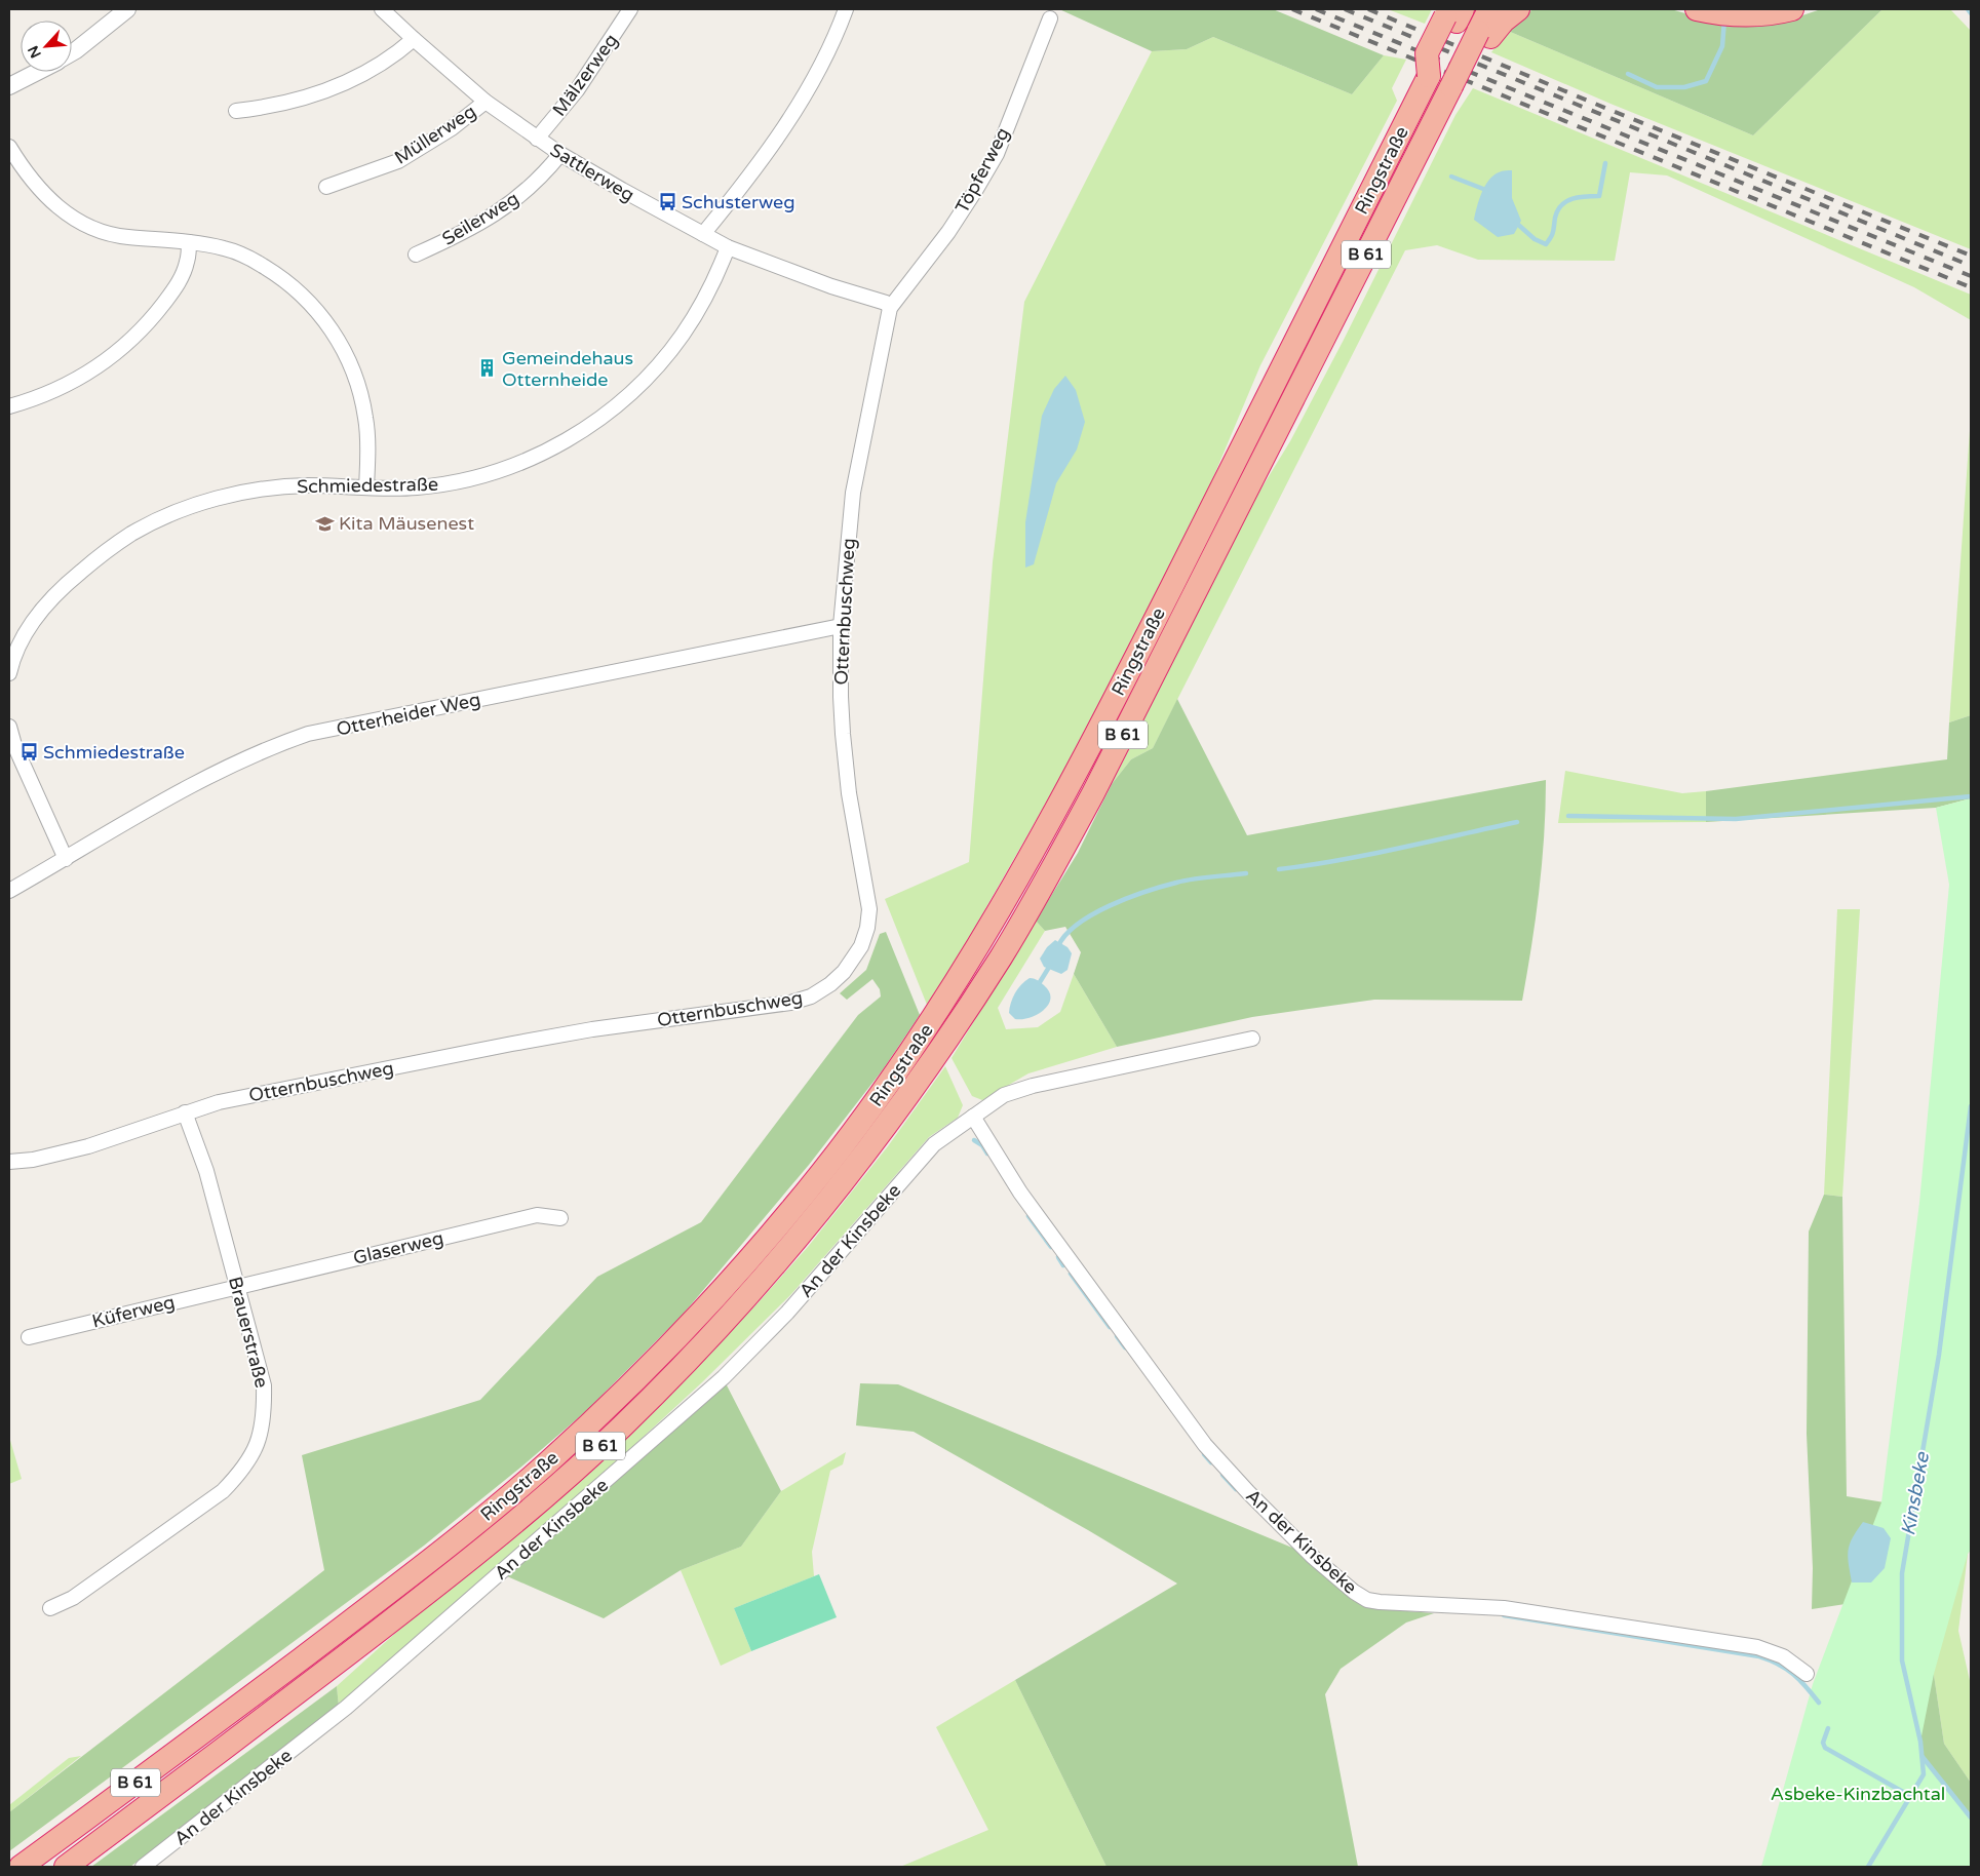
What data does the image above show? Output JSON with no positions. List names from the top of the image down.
{
  "streets": {
    "highway": ["Ringstraße", "B 61"],
    "street": [
      "Mälzerweg",
      "Müllerweg",
      "Töpferweg",
      "Sattlerweg",
      "Seilerweg",
      "Schmiedestraße",
      "Otternbuschweg",
      "Otterheider Weg",
      "An der Kinsbeke",
      "Glaserweg",
      "Küferweg",
      "Brauerstraße"
    ]
  },
  "crossings": [
    ["Mälzerweg", "Sattlerweg"],
    ["Müllerweg", "Sattlerweg"],
    ["Töpferweg", "Sattlerweg"],
    ["Töpferweg", "Otternbuschweg"],
    ["Ringstraße", "B 61"],
    ["Sattlerweg", "Seilerweg"],
    ["Sattlerweg", "Schmiedestraße"],
    ["Sattlerweg", "Otternbuschweg"],
    ["Otternbuschweg", "Otterheider Weg"],
    ["Otternbuschweg", "Brauerstraße"],
    ["Glaserweg", "Küferweg"],
    ["Glaserweg", "Brauerstraße"],
    ["Küferweg", "Brauerstraße"]
  ],
  "water": ["Kinsbeke"],
  "parks": ["Asbeke-Kinzbachtal"],
  "places": {
    "bus stop": ["Schusterweg", "Schmiedestraße"],
    "building": ["Gemeindehaus Otternheide"],
    "school or university": ["Kita Mäusenest"]
  },
  "north": "bottom left"
}
